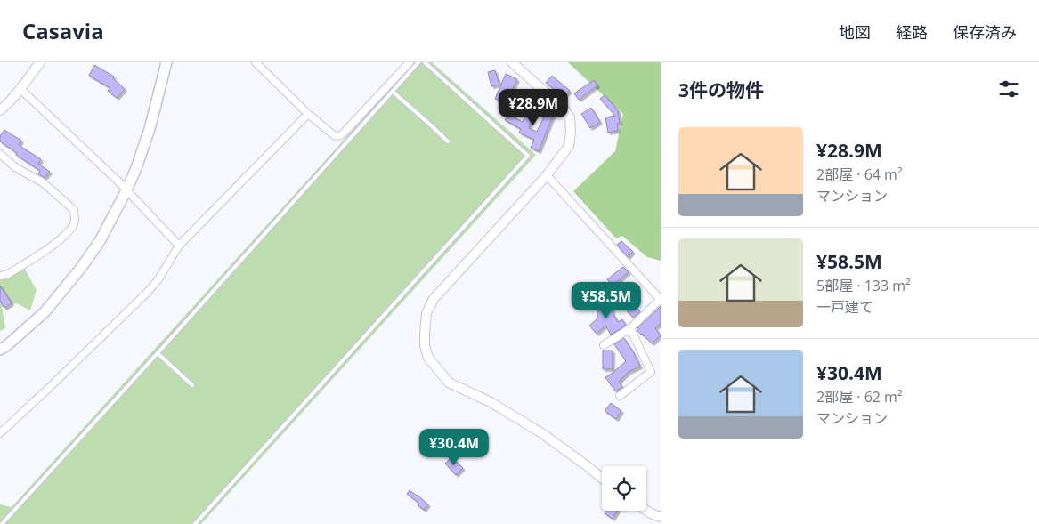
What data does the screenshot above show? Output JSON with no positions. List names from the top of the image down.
{
  "page": {
    "header": "Casavia",
    "nav": ["地図", "経路", "保存済み"],
    "heading": "3件の物件",
    "price": ["¥28.9M", "¥58.5M", "¥30.4M"],
    "list": [
      {
        "name": "¥28.9M",
        "note": "2部屋 · 64 m² · マンション"
      },
      {
        "name": "¥58.5M",
        "note": "5部屋 · 133 m² · 一戸建て"
      },
      {
        "name": "¥30.4M",
        "note": "2部屋 · 62 m² · マンション"
      }
    ]
  }
}
